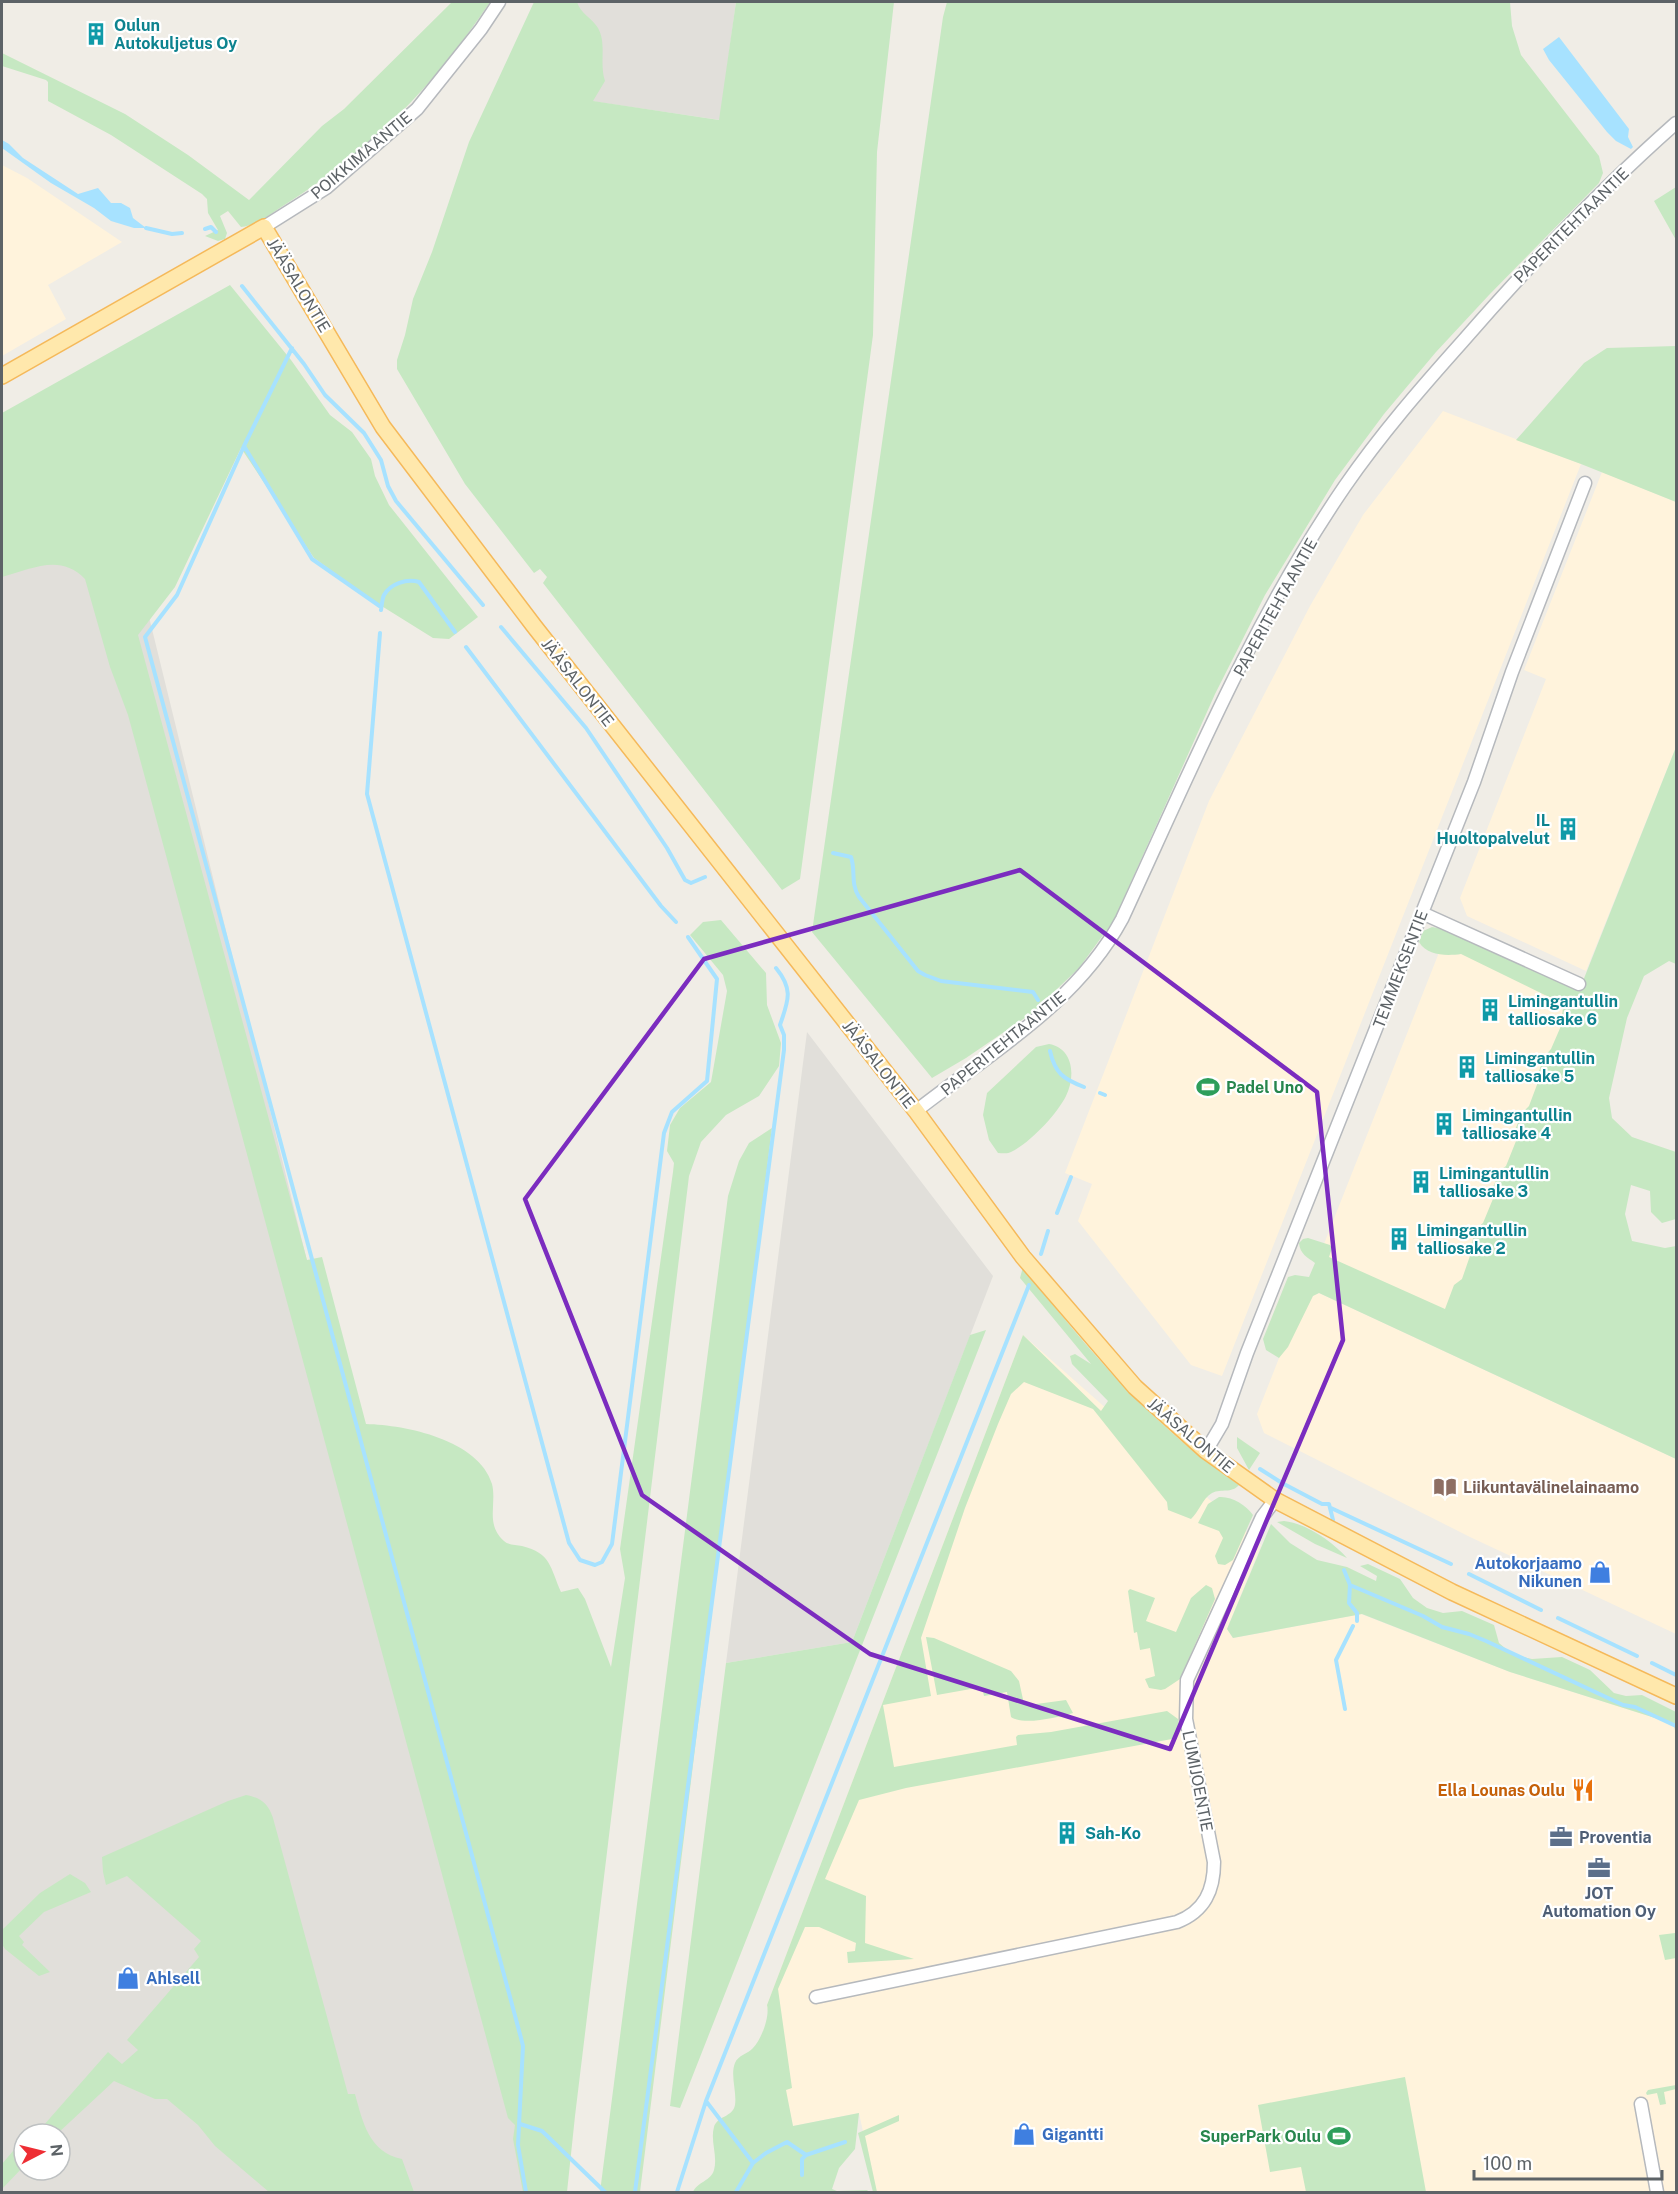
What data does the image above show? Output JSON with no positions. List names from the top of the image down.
{
  "streets": {
    "main road": ["POIKKIMAANTIE", "JÄÄSALONTIE"],
    "street": ["PAPERITEHTAANTIE", "TEMMEKSENTIE", "LUMIJOENTIE"]
  },
  "crossings": [
    ["POIKKIMAANTIE", "JÄÄSALONTIE"],
    ["PAPERITEHTAANTIE", "JÄÄSALONTIE"],
    ["JÄÄSALONTIE", "TEMMEKSENTIE"],
    ["JÄÄSALONTIE", "LUMIJOENTIE"]
  ],
  "places": {
    "building": [
      "Oulun Autokuljetus Oy",
      "IL Huoltopalvelut",
      "Limingantullin talliosake 6",
      "Limingantullin talliosake 5",
      "Limingantullin talliosake 4",
      "Limingantullin talliosake 3",
      "Limingantullin talliosake 2",
      "Sah-Ko"
    ],
    "sports": ["Padel Uno", "SuperPark Oulu"],
    "library": ["Liikuntavälinelainaamo"],
    "shop": ["Autokorjaamo Nikunen", "Ahlsell", "Gigantti"],
    "restaurant": ["Ella Lounas Oulu"],
    "office": ["Proventia", "JOT Automation Oy"]
  },
  "scale_bar": "100 m",
  "north": "right"
}
